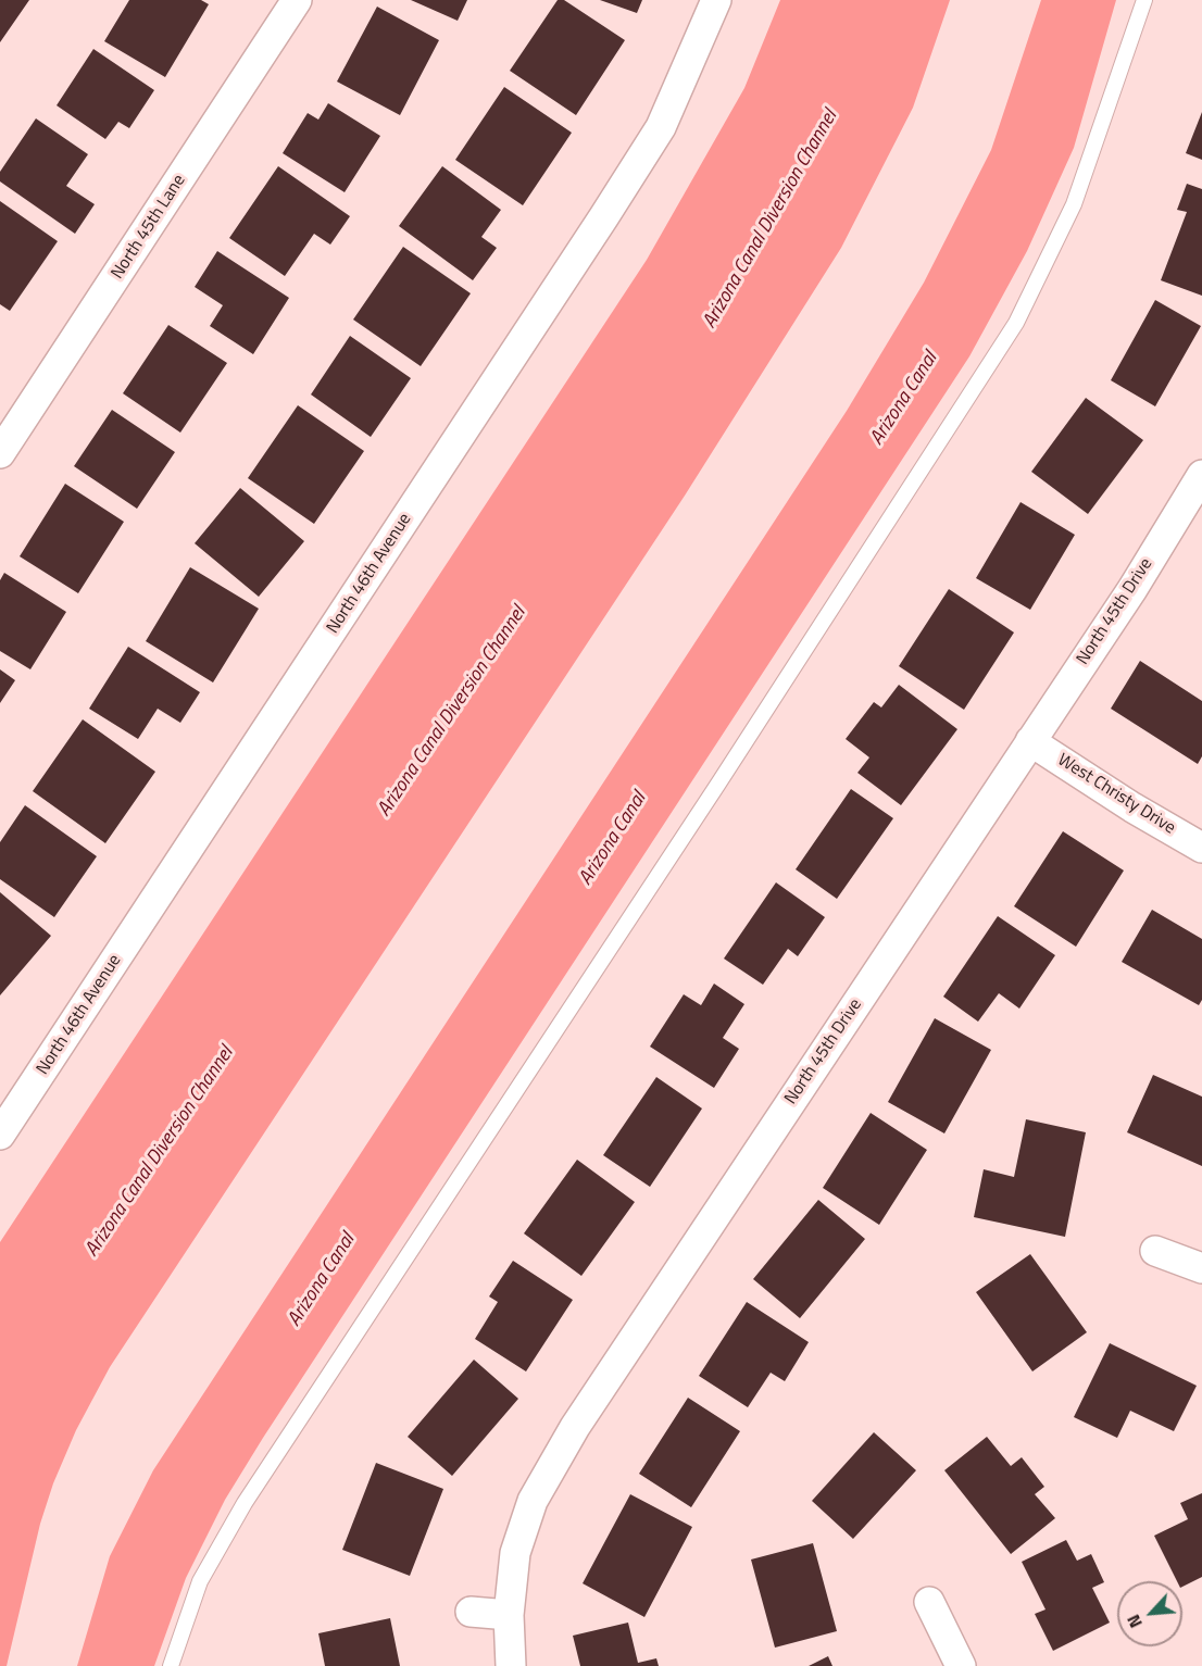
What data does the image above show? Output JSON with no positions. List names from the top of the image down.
{
  "streets": {
    "street": [
      "North 45th Lane",
      "North 46th Avenue",
      "North 45th Drive",
      "West Christy Drive"
    ]
  },
  "crossings": [
    ["North 45th Drive", "West Christy Drive"]
  ],
  "water": ["Arizona Canal Diversion Channel", "Arizona Canal"],
  "north": "bottom left"
}
